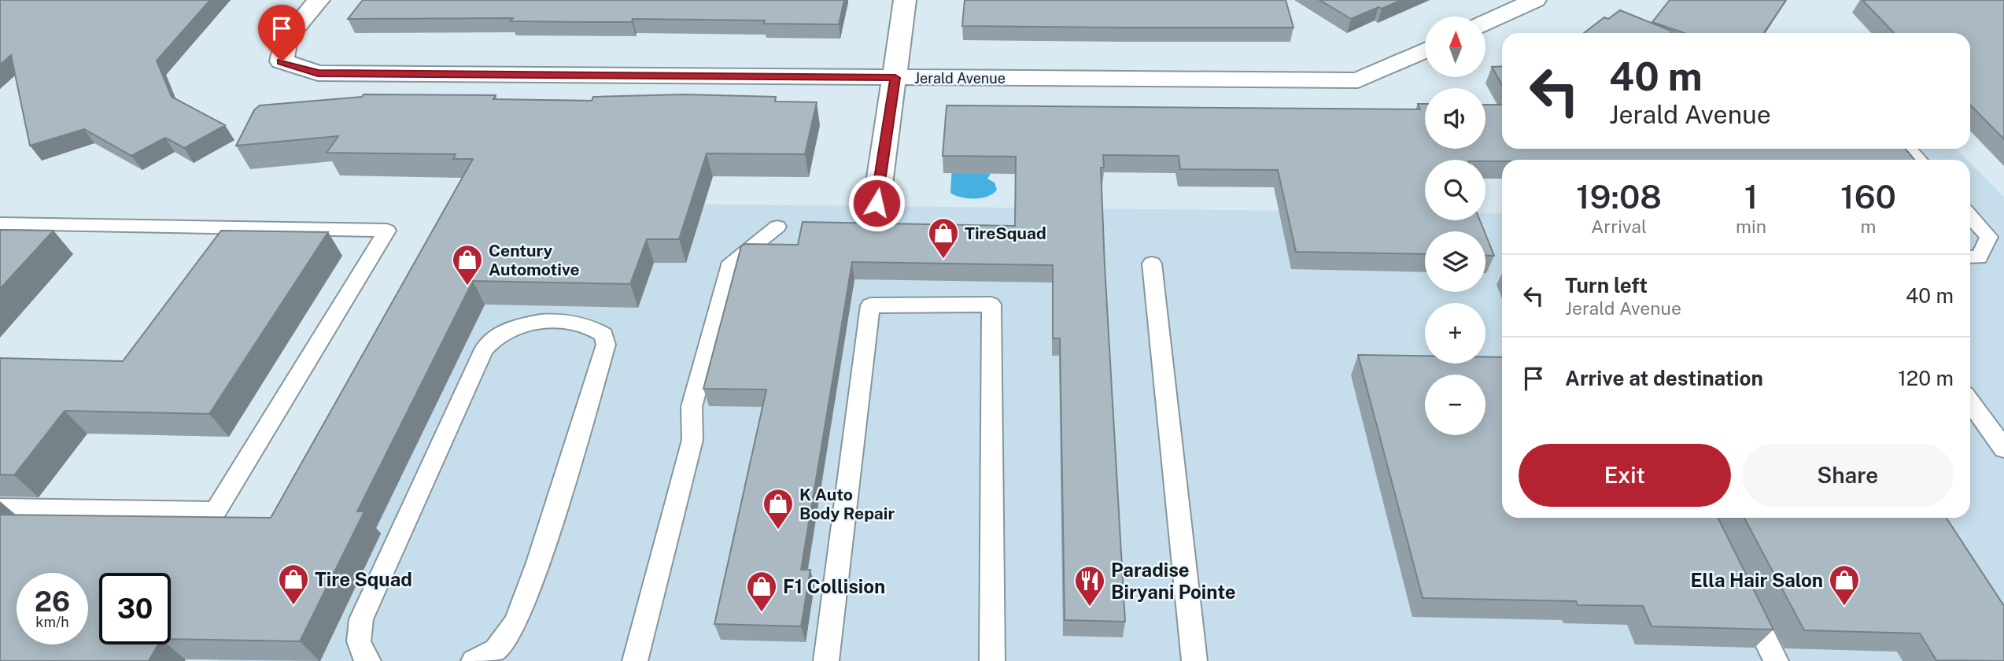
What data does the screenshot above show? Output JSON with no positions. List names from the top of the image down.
{
  "streets": {
    "street": ["Jerald Avenue"]
  },
  "places": {
    "shop": [
      "TireSquad",
      "Century Automotive",
      "K Auto Body Repair",
      "Tire Squad",
      "Ella Hair Salon",
      "F1 Collision"
    ],
    "restaurant": ["Paradise Biryani Pointe"]
  },
  "north": "top",
  "page": {
    "map_buttons": ["+", "−"],
    "turn": ["40 m", "Jerald Avenue"],
    "eta": [
      "19:08",
      "Arrival",
      "1",
      "min",
      "160",
      "m"
    ],
    "list": [
      {
        "name": "Turn left",
        "note": "Jerald Avenue",
        "value": "40 m"
      },
      {
        "name": "Arrive at destination",
        "value": "120 m"
      }
    ],
    "buttons": ["Exit", "Share"],
    "speed": "26 km/h",
    "limit": "30"
  }
}
